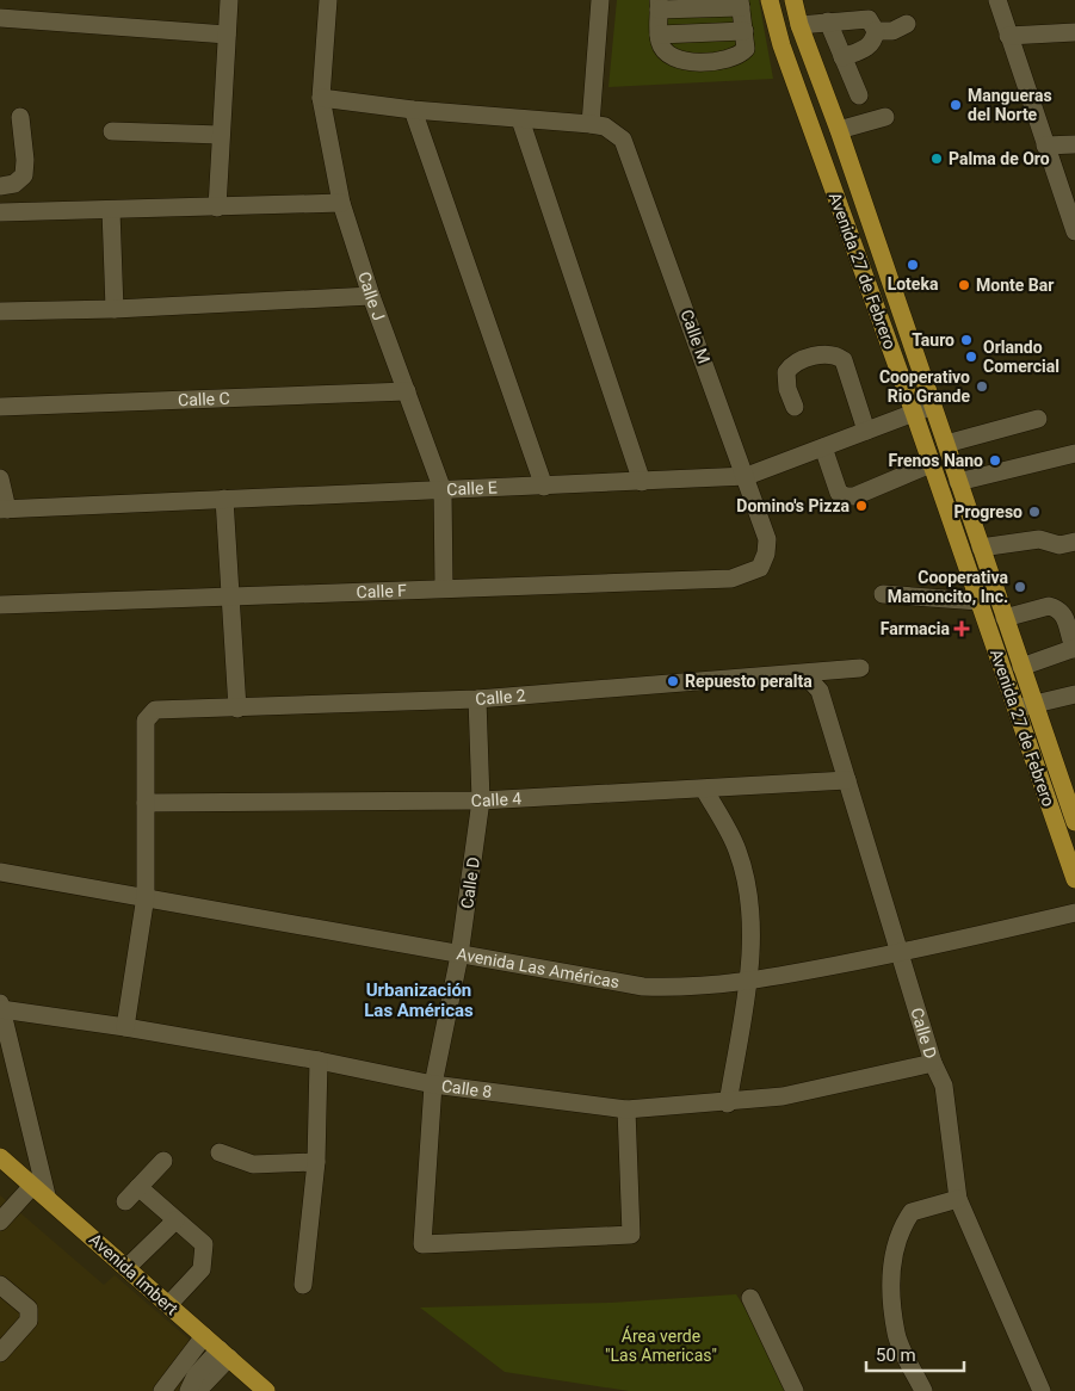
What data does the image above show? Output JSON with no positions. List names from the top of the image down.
{
  "streets": {
    "main road": ["Avenida 27 de Febrero", "Avenida Imbert"],
    "street": [
      "Calle J",
      "Calle M",
      "Calle C",
      "Calle E",
      "Calle F",
      "Calle 2",
      "Calle 4",
      "Calle D",
      "Avenida Las Américas",
      "Calle 8"
    ]
  },
  "crossings": [
    ["Avenida 27 de Febrero", "Calle E"],
    ["Calle J", "Calle M"],
    ["Calle J", "Calle C"],
    ["Calle J", "Calle E"],
    ["Calle J", "Calle F"],
    ["Calle M", "Calle E"],
    ["Calle M", "Calle F"],
    ["Calle 2", "Calle 4"],
    ["Calle 2", "Calle D"],
    ["Calle 4", "Calle D"],
    ["Calle D", "Avenida Las Américas"],
    ["Calle D", "Calle 8"]
  ],
  "districts": ["Urbanización Las Américas"],
  "parks": ["Área verde \"Las Americas\""],
  "places": {
    "other": [
      "Mangueras del Norte",
      "Palma de Oro",
      "Loteka",
      "Monte Bar",
      "Tauro",
      "Orlando Comercial",
      "Cooperativo Rio Grande",
      "Frenos Nano",
      "Domino's Pizza",
      "Progreso",
      "Cooperativa Mamoncito, Inc.",
      "Repuesto peralta"
    ],
    "health": ["Farmacia"]
  },
  "scale_bar": "50 m"
}
